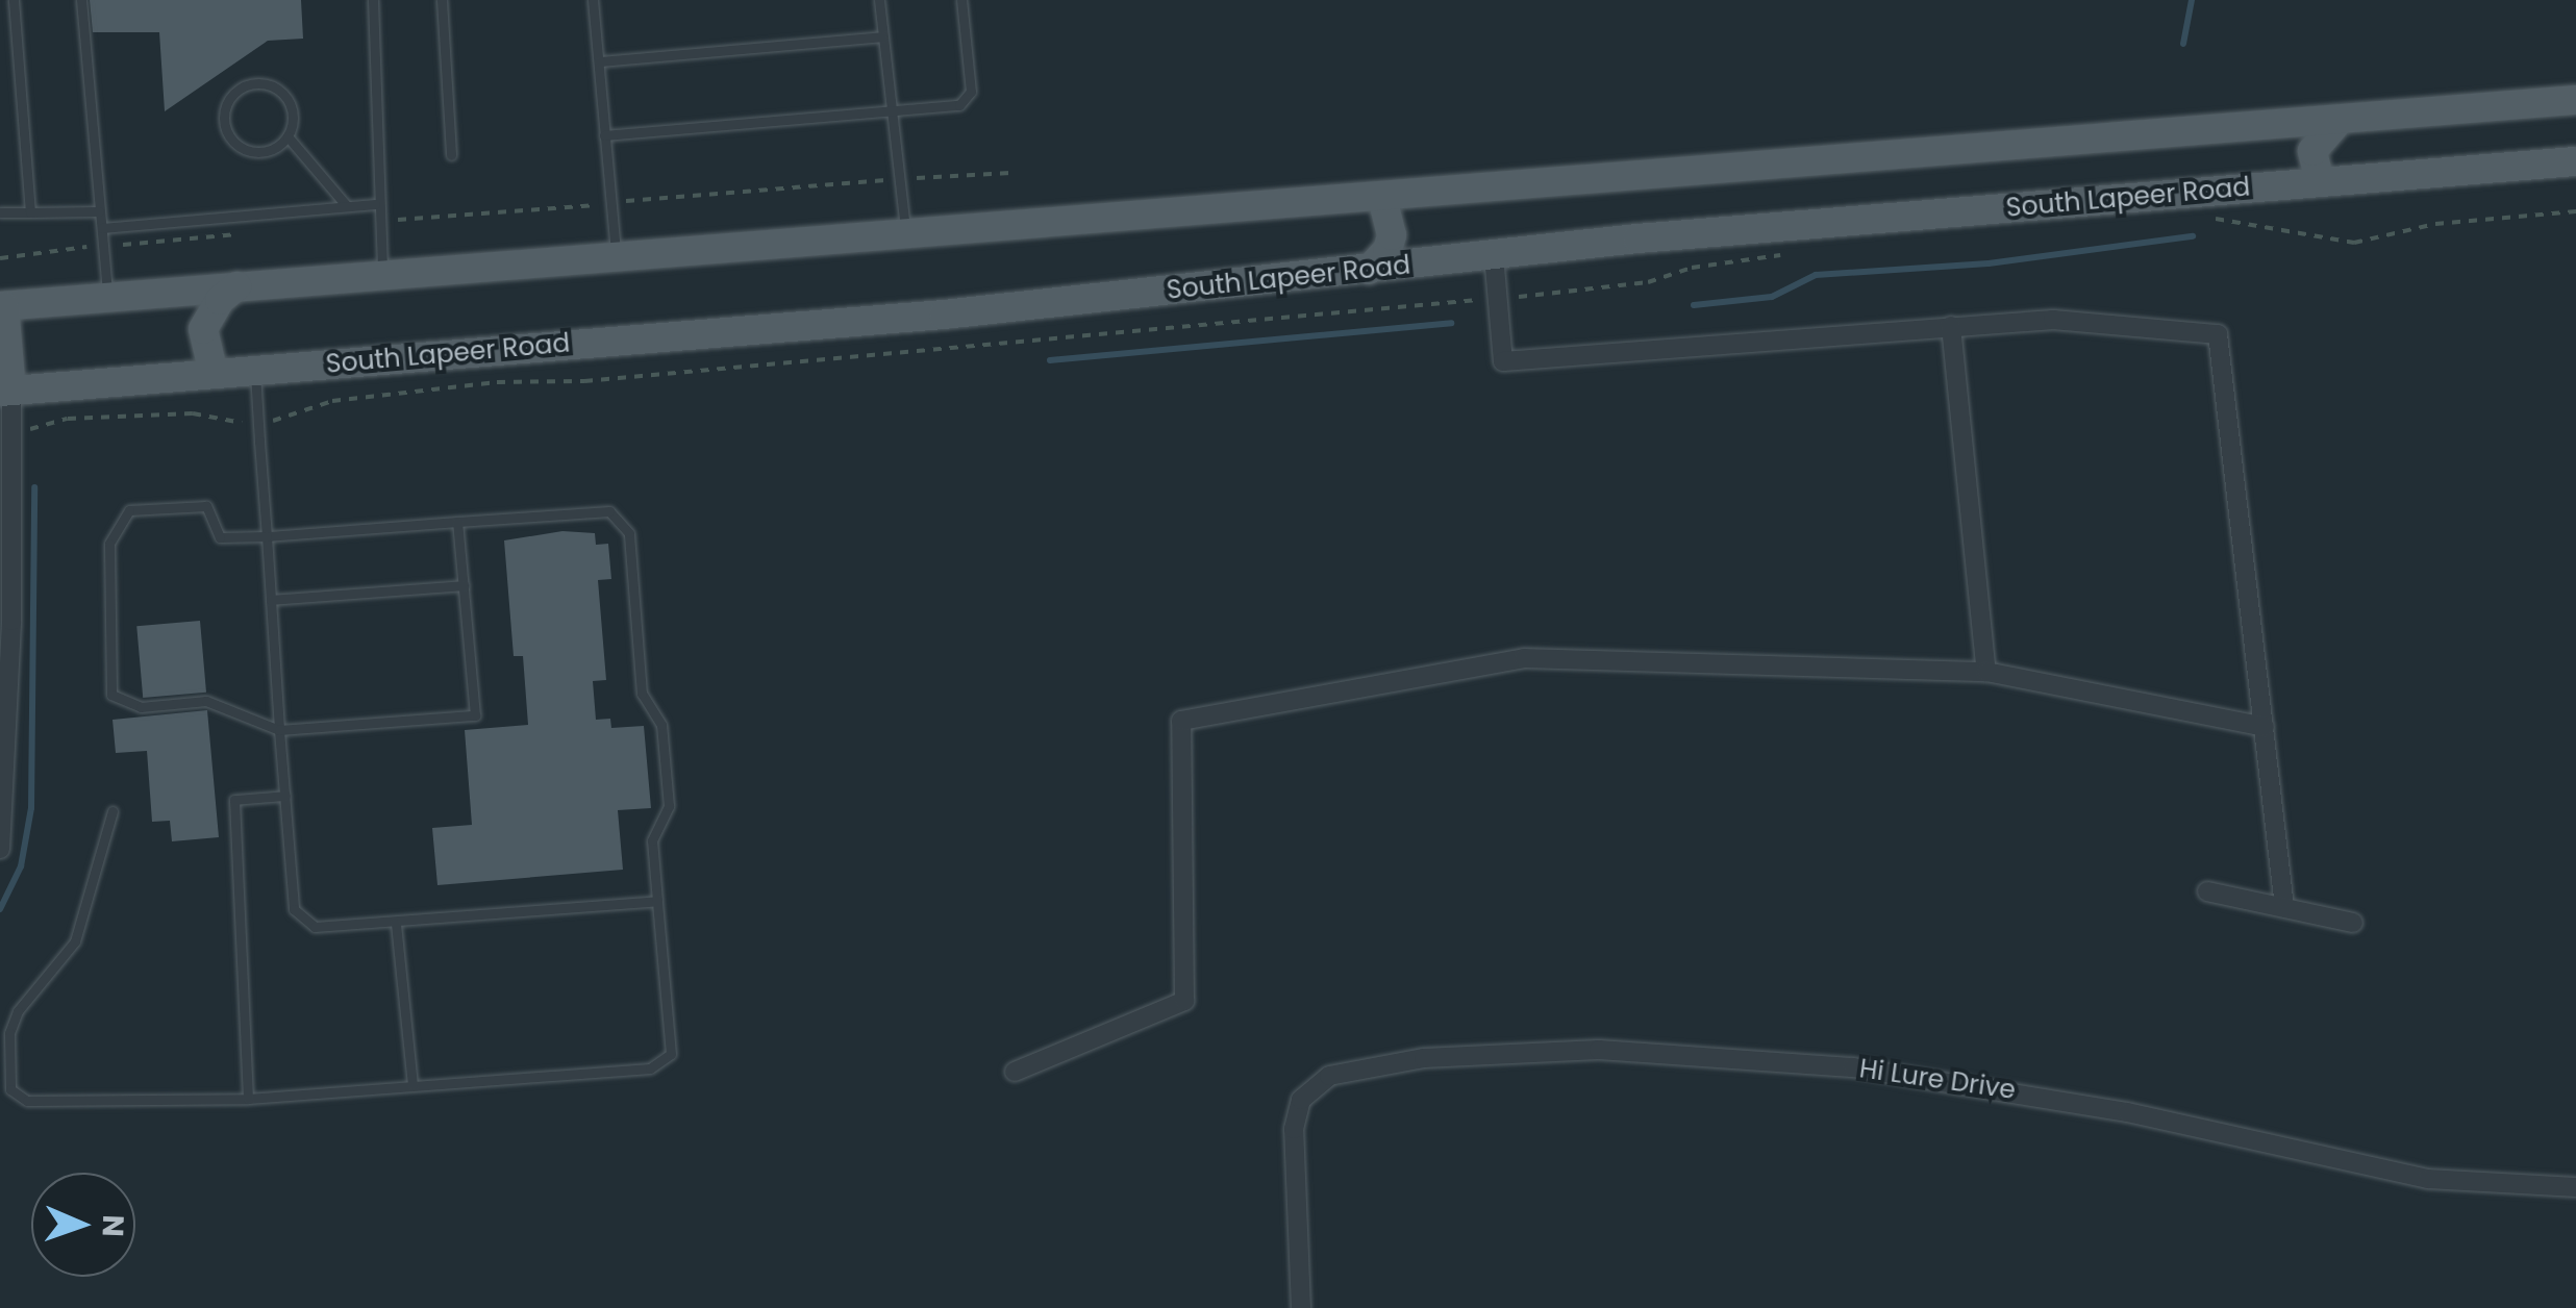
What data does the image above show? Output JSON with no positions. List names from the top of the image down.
{
  "streets": {
    "main road": ["South Lapeer Road"],
    "street": ["Hi Lure Drive"]
  },
  "north": "right"
}
